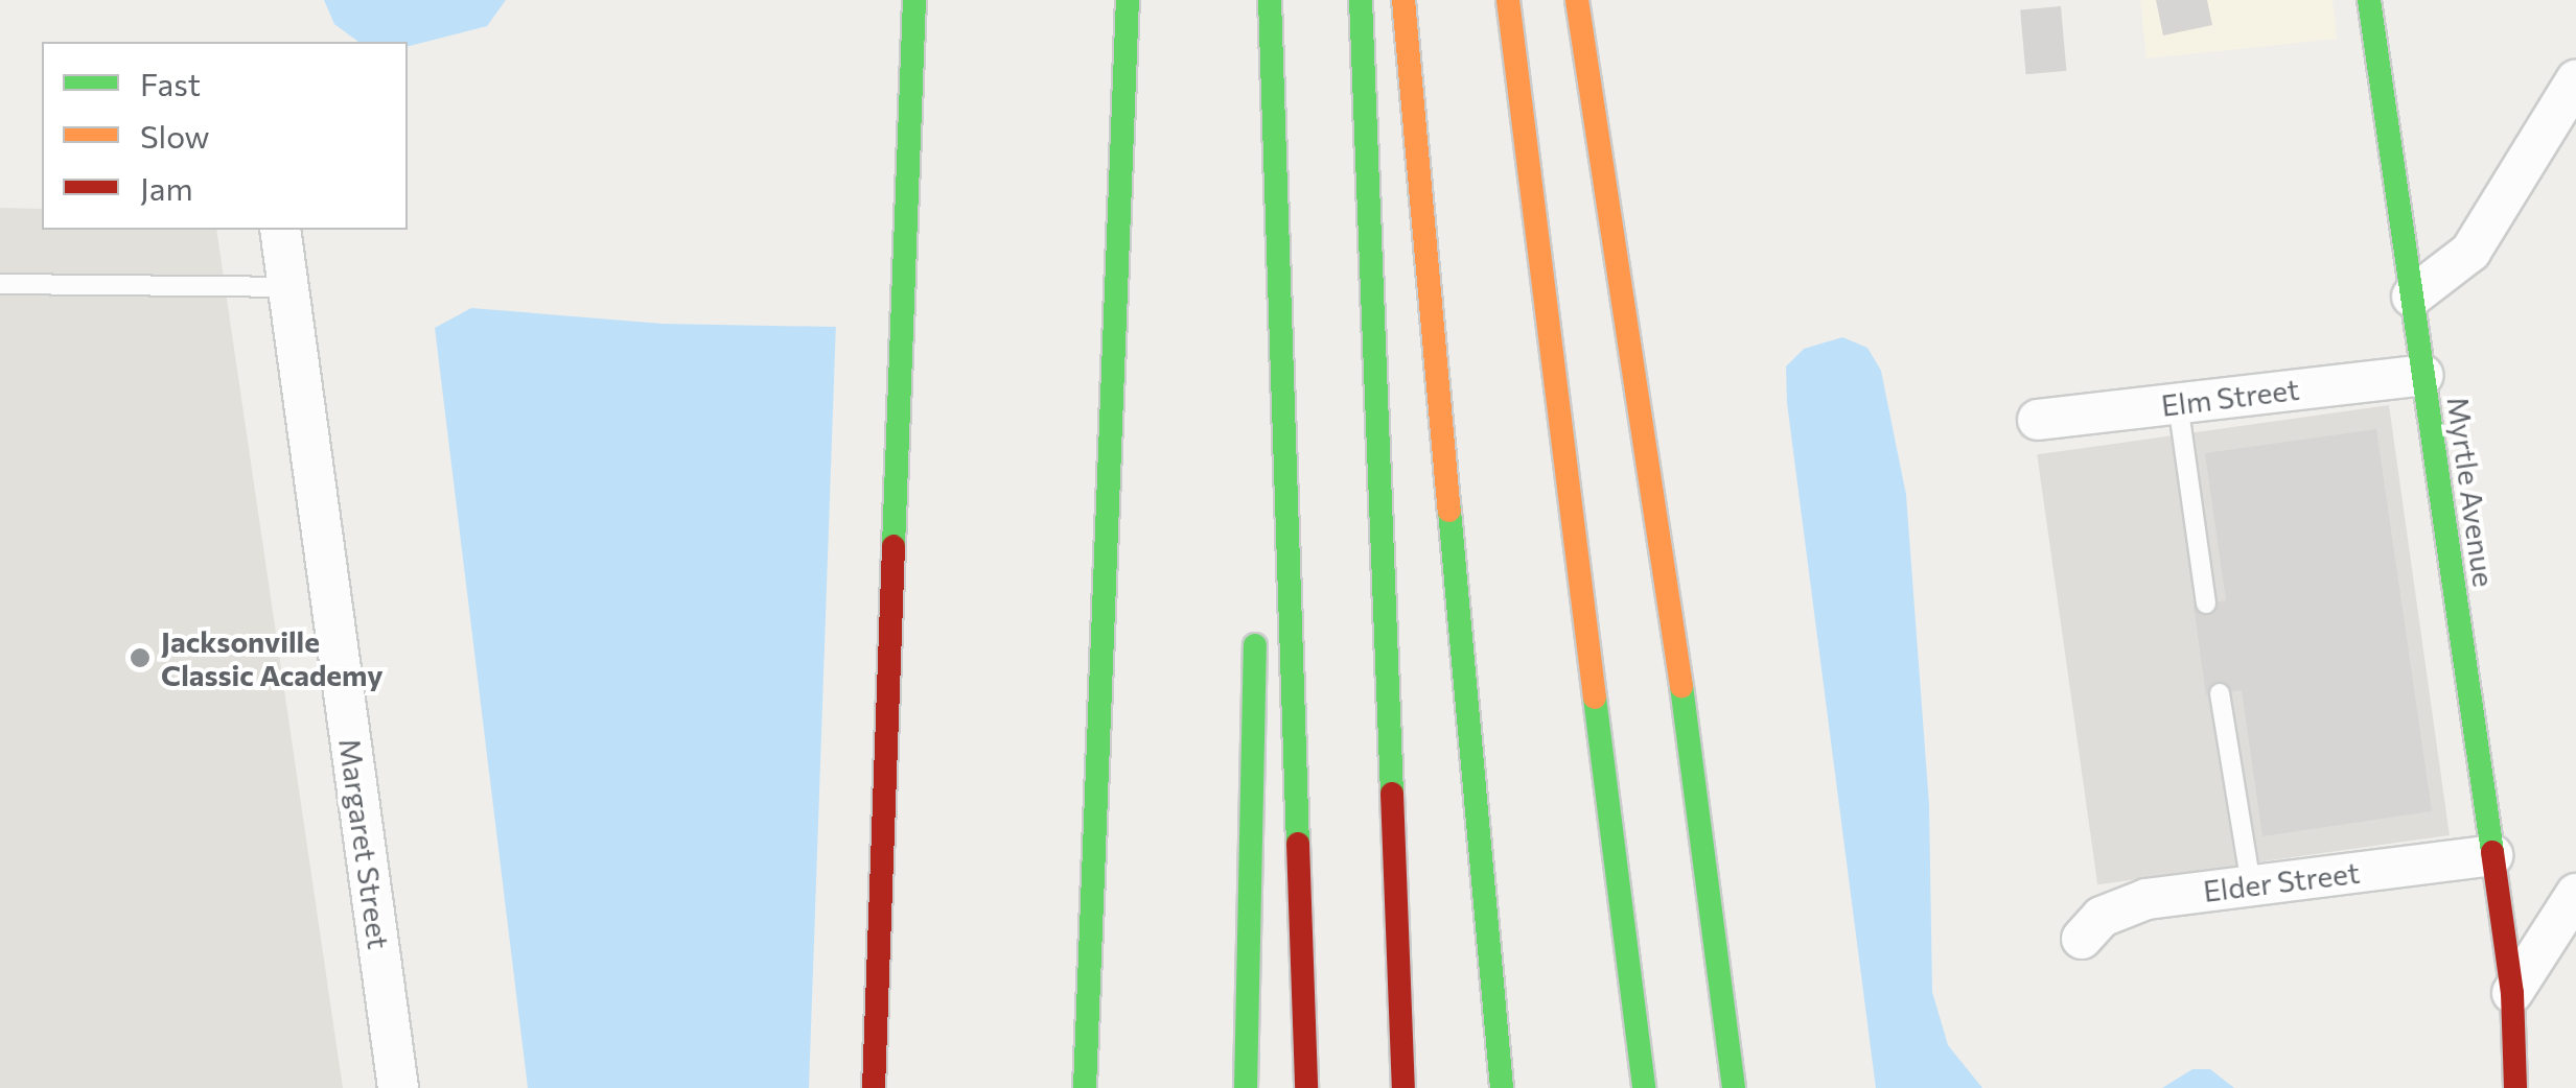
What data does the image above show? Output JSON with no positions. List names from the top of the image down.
{
  "streets": {
    "main road": ["Myrtle Avenue"],
    "street": ["Elm Street", "Margaret Street", "Elder Street"]
  },
  "crossings": [
    ["Elm Street", "Myrtle Avenue"],
    ["Myrtle Avenue", "Elder Street"]
  ],
  "places": ["Jacksonville Classic Academy"],
  "legend": ["Fast", "Slow", "Jam"]
}
